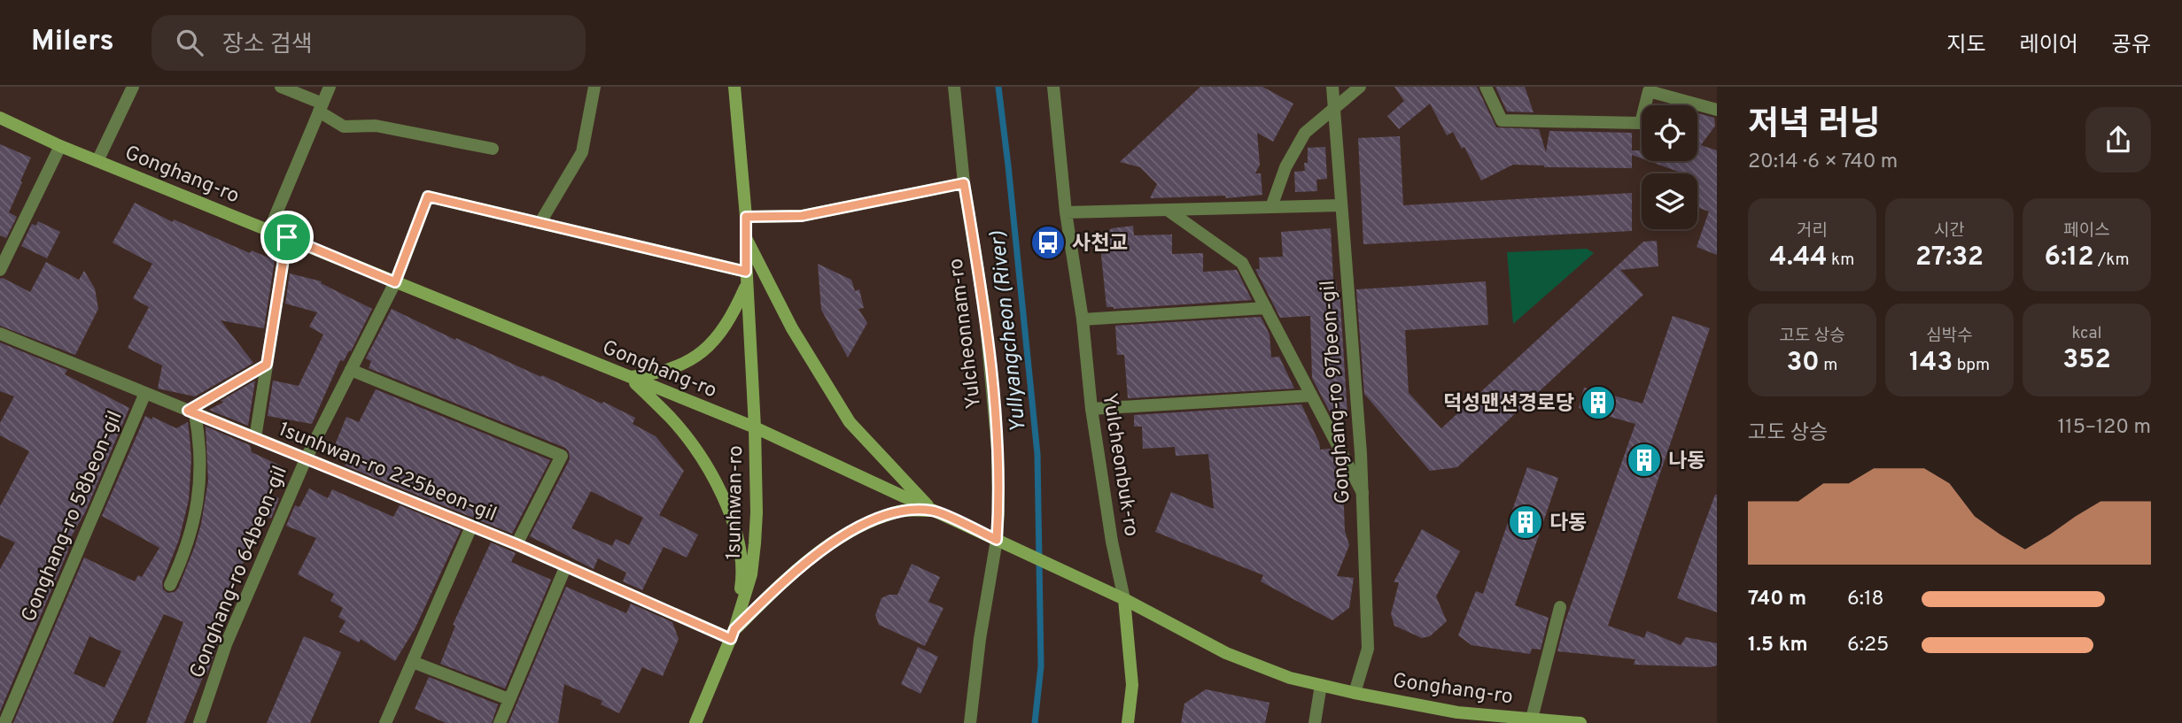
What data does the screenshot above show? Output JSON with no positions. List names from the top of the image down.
{
  "streets": {
    "main road": ["Gonghang-ro", "Yulcheonbuk-ro", "1sunhwan-ro"],
    "street": [
      "Yulcheonnam-ro",
      "Gonghang-ro 97beon-gil",
      "1sunhwan-ro 225beon-gil",
      "Gonghang-ro 58beon-gil",
      "Gonghang-ro 64beon-gil"
    ]
  },
  "crossings": [
    ["Gonghang-ro", "Yulcheonnam-ro"],
    ["Gonghang-ro", "Gonghang-ro 97beon-gil"],
    ["Gonghang-ro", "Yulcheonbuk-ro"],
    ["Gonghang-ro", "1sunhwan-ro"],
    ["Gonghang-ro", "Gonghang-ro 64beon-gil"],
    ["1sunhwan-ro 225beon-gil", "1sunhwan-ro"],
    ["1sunhwan-ro 225beon-gil", "Gonghang-ro 58beon-gil"],
    ["1sunhwan-ro 225beon-gil", "Gonghang-ro 64beon-gil"]
  ],
  "water": ["Yullyangcheon (River)"],
  "places": {
    "bus stop": ["사천교"],
    "building": ["덕성맨션경로당", "나동", "다동"]
  },
  "page": {
    "header": "Milers",
    "search": "장소 검색",
    "nav": ["지도", "레이어", "공유"],
    "heading": ["저녁 러닝", "20:14 · 6 × 740 m"],
    "stats": [
      ["거리", "4.44 km"],
      ["시간", "27:32"],
      ["페이스", "6:12 /km"],
      ["고도 상승", "30 m"],
      ["심박수", "143 bpm"],
      ["kcal", "352"]
    ],
    "chart": ["고도 상승", "115–120 m"],
    "list": [
      {
        "name": "740 m",
        "note": "6:18"
      },
      {
        "name": "1.5 km",
        "note": "6:25"
      }
    ]
  }
}
